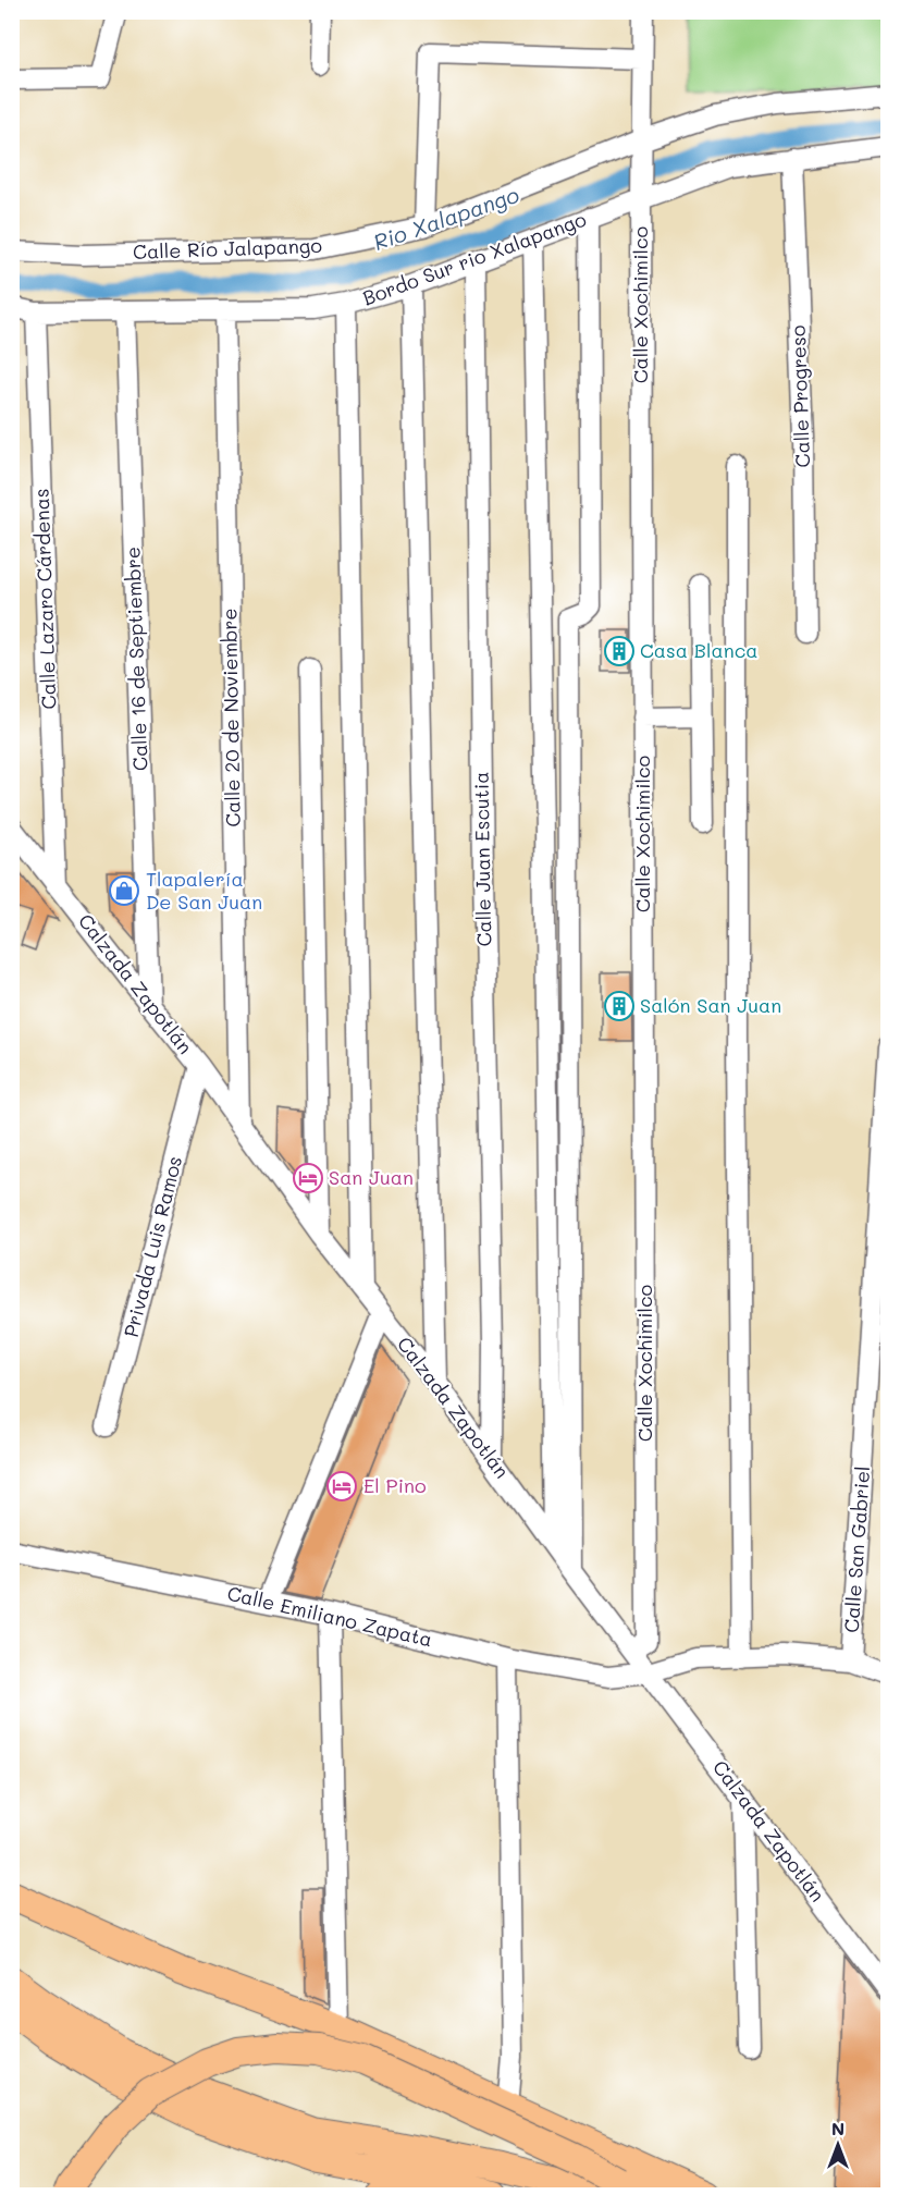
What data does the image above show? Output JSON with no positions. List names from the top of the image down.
{
  "streets": {
    "street": [
      "Calle Río Jalapango",
      "Bordo Sur rio Xalapango",
      "Calle Xochimilco",
      "Calle Progreso",
      "Calle Lazaro Cárdenas",
      "Calle 16 de Septiembre",
      "Calle 20 de Noviembre",
      "Calle Juan Escutia",
      "Calzada Zapotlán",
      "Privada Luis Ramos",
      "Calle San Gabriel",
      "Calle Emiliano Zapata"
    ]
  },
  "crossings": [
    ["Calle Río Jalapango", "Calle Xochimilco"],
    ["Bordo Sur rio Xalapango", "Calle Xochimilco"],
    ["Bordo Sur rio Xalapango", "Calle Progreso"],
    ["Bordo Sur rio Xalapango", "Calle Lazaro Cárdenas"],
    ["Bordo Sur rio Xalapango", "Calle 16 de Septiembre"],
    ["Bordo Sur rio Xalapango", "Calle 20 de Noviembre"],
    ["Bordo Sur rio Xalapango", "Calle Juan Escutia"],
    ["Calle Xochimilco", "Calzada Zapotlán"],
    ["Calle Lazaro Cárdenas", "Calzada Zapotlán"],
    ["Calle 16 de Septiembre", "Calzada Zapotlán"],
    ["Calle 20 de Noviembre", "Calzada Zapotlán"],
    ["Calle Juan Escutia", "Calzada Zapotlán"],
    ["Calzada Zapotlán", "Privada Luis Ramos"],
    ["Calzada Zapotlán", "Calle Emiliano Zapata"],
    ["Calle San Gabriel", "Calle Emiliano Zapata"]
  ],
  "water": ["Rio Xalapango"],
  "places": {
    "building": ["Casa Blanca", "Salón San Juan"],
    "shop": ["Tlapalería De San Juan"],
    "hotel": ["San Juan", "El Pino"]
  },
  "north": "top"
}
